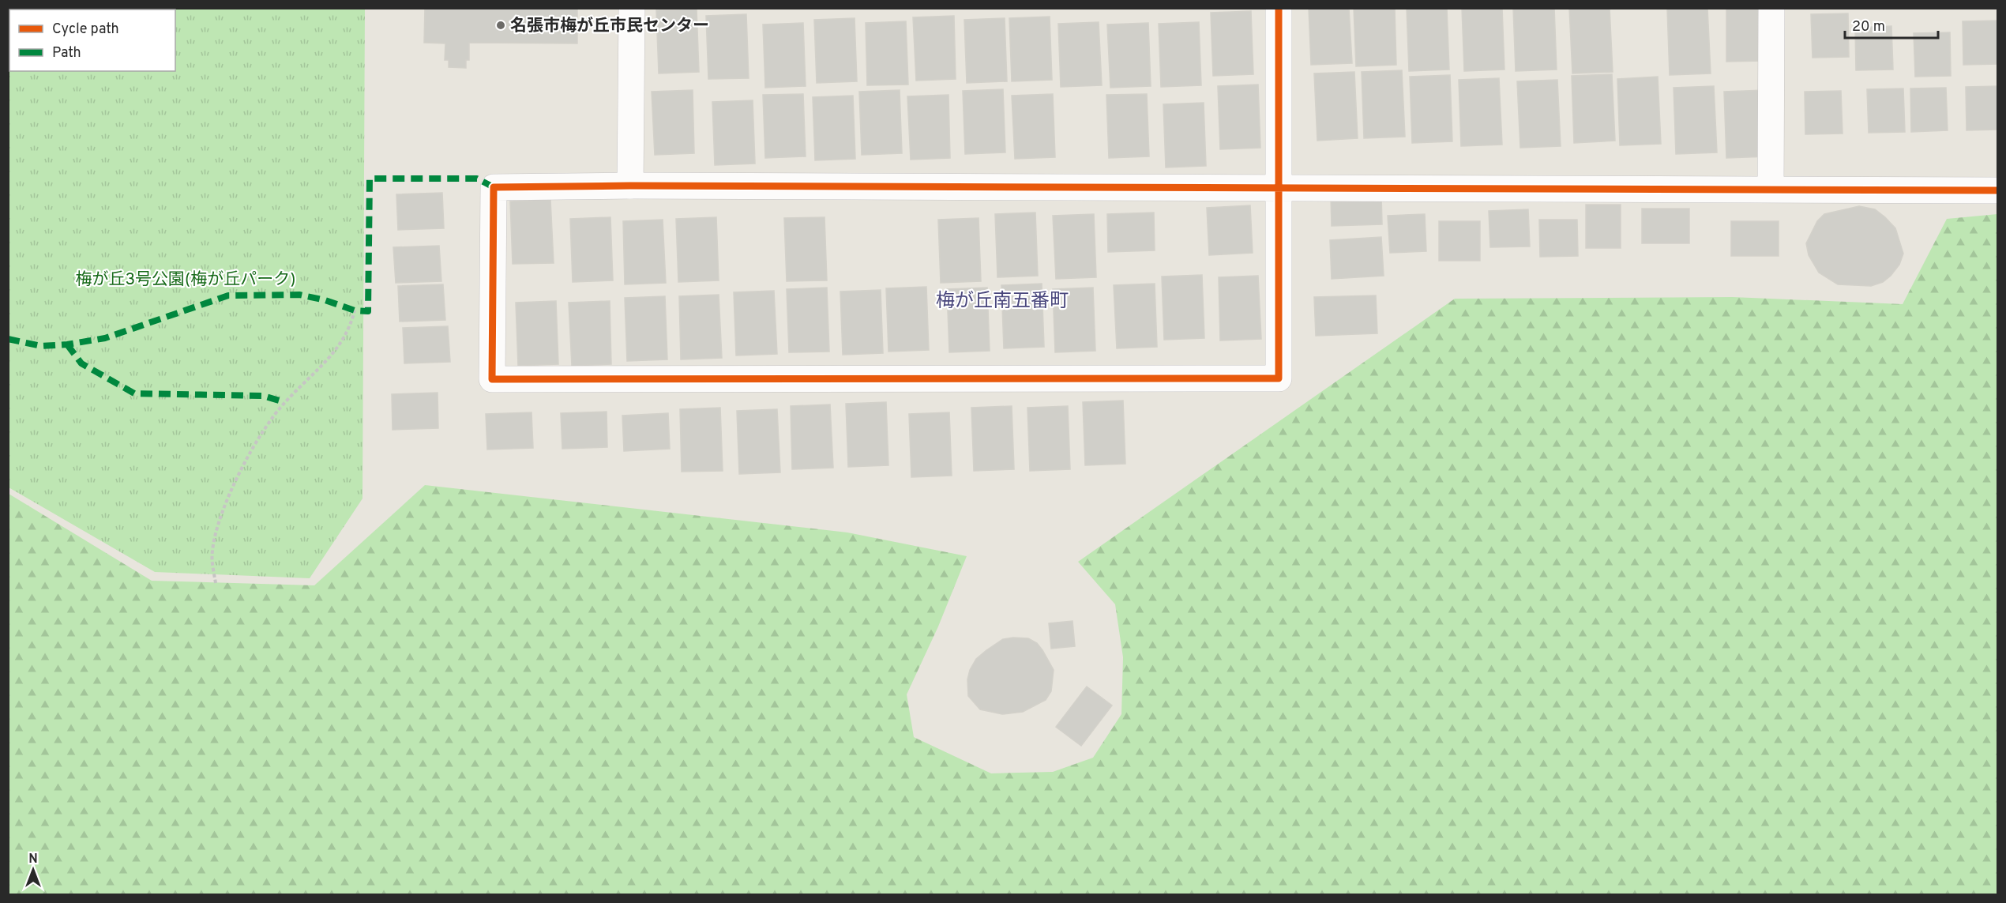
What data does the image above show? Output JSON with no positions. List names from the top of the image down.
{
  "districts": ["梅が丘南五番町"],
  "parks": ["梅が丘3号公園(梅が丘パーク)"],
  "places": ["名張市梅が丘市民センター"],
  "legend": ["Cycle path", "Path"],
  "scale_bar": "20 m",
  "north": "top"
}
